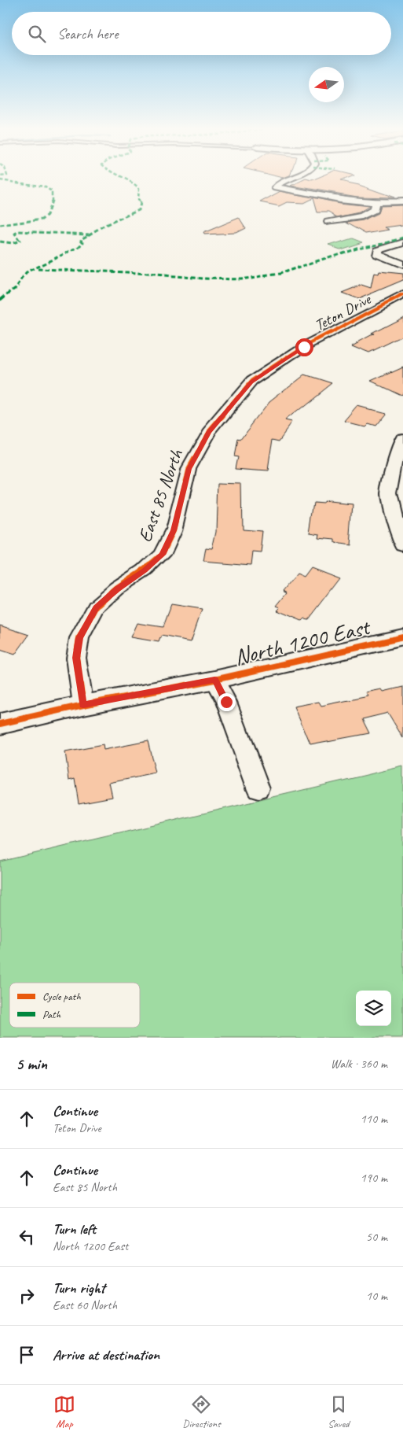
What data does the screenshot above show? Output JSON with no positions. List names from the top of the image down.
{
  "streets": {
    "street": ["Teton Drive", "East 85 North", "North 1200 East"]
  },
  "crossings": [
    ["Teton Drive", "East 85 North"],
    ["East 85 North", "North 1200 East"]
  ],
  "legend": ["Cycle path", "Path"],
  "north": "left",
  "page": {
    "search": "Search here",
    "heading": ["5 min", "Walk · 360 m"],
    "list": [
      ["Continue", "Teton Drive", "110 m"],
      ["Continue", "East 85 North", "190 m"],
      ["Turn left", "North 1200 East", "50 m"],
      ["Turn right", "East 60 North", "10 m"],
      "Arrive at destination"
    ],
    "nav": ["Map", "Directions", "Saved"]
  }
}
